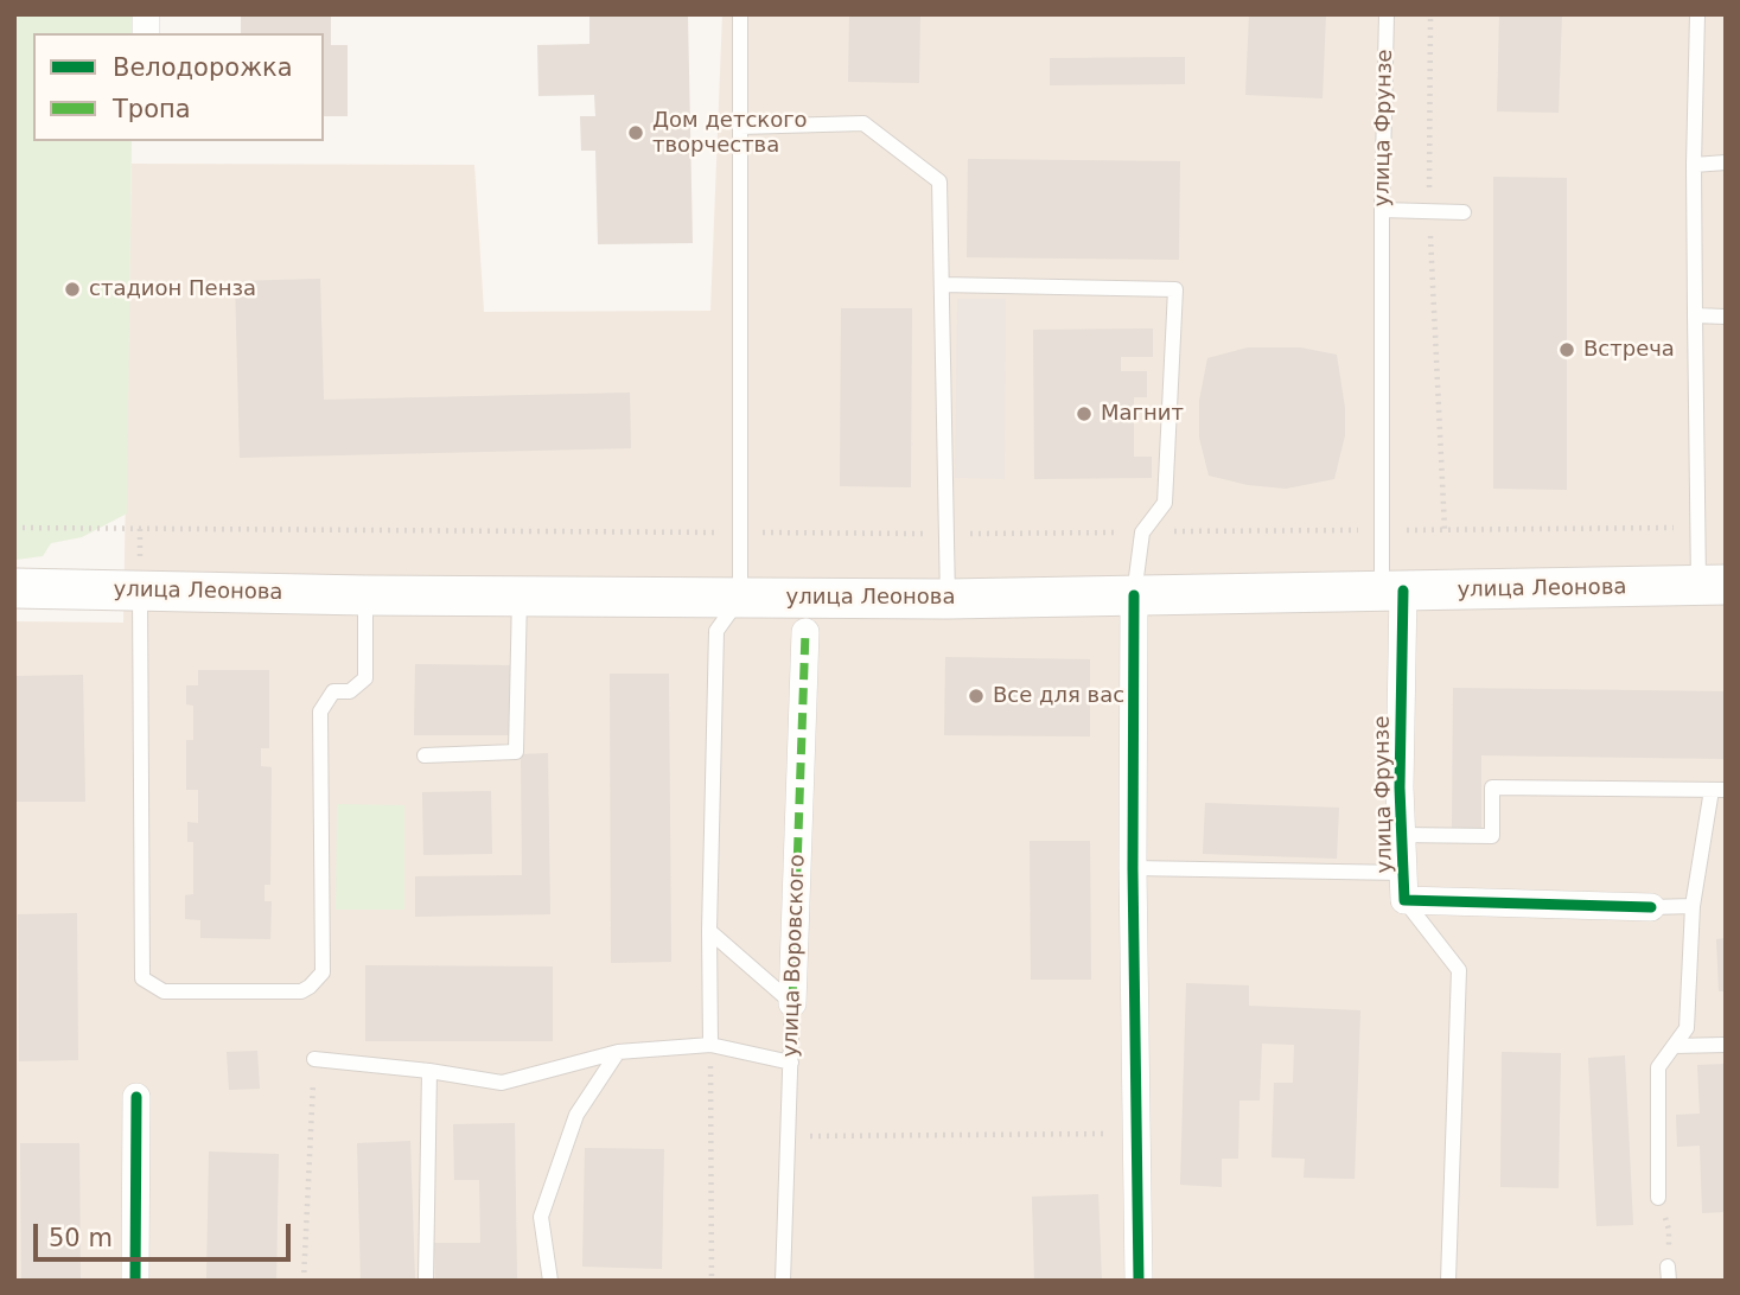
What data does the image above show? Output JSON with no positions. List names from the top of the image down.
{
  "streets": {
    "main road": ["улица Леонова"],
    "street": ["улица Фрунзе", "улица Воровского"]
  },
  "crossings": [
    ["улица Фрунзе", "улица Леонова"]
  ],
  "places": [
    "Дом детского творчества",
    "стадион Пенза",
    "Встреча",
    "Магнит",
    "Все для вас"
  ],
  "legend": ["Велодорожка", "Тропа"],
  "scale_bar": "50 m"
}
